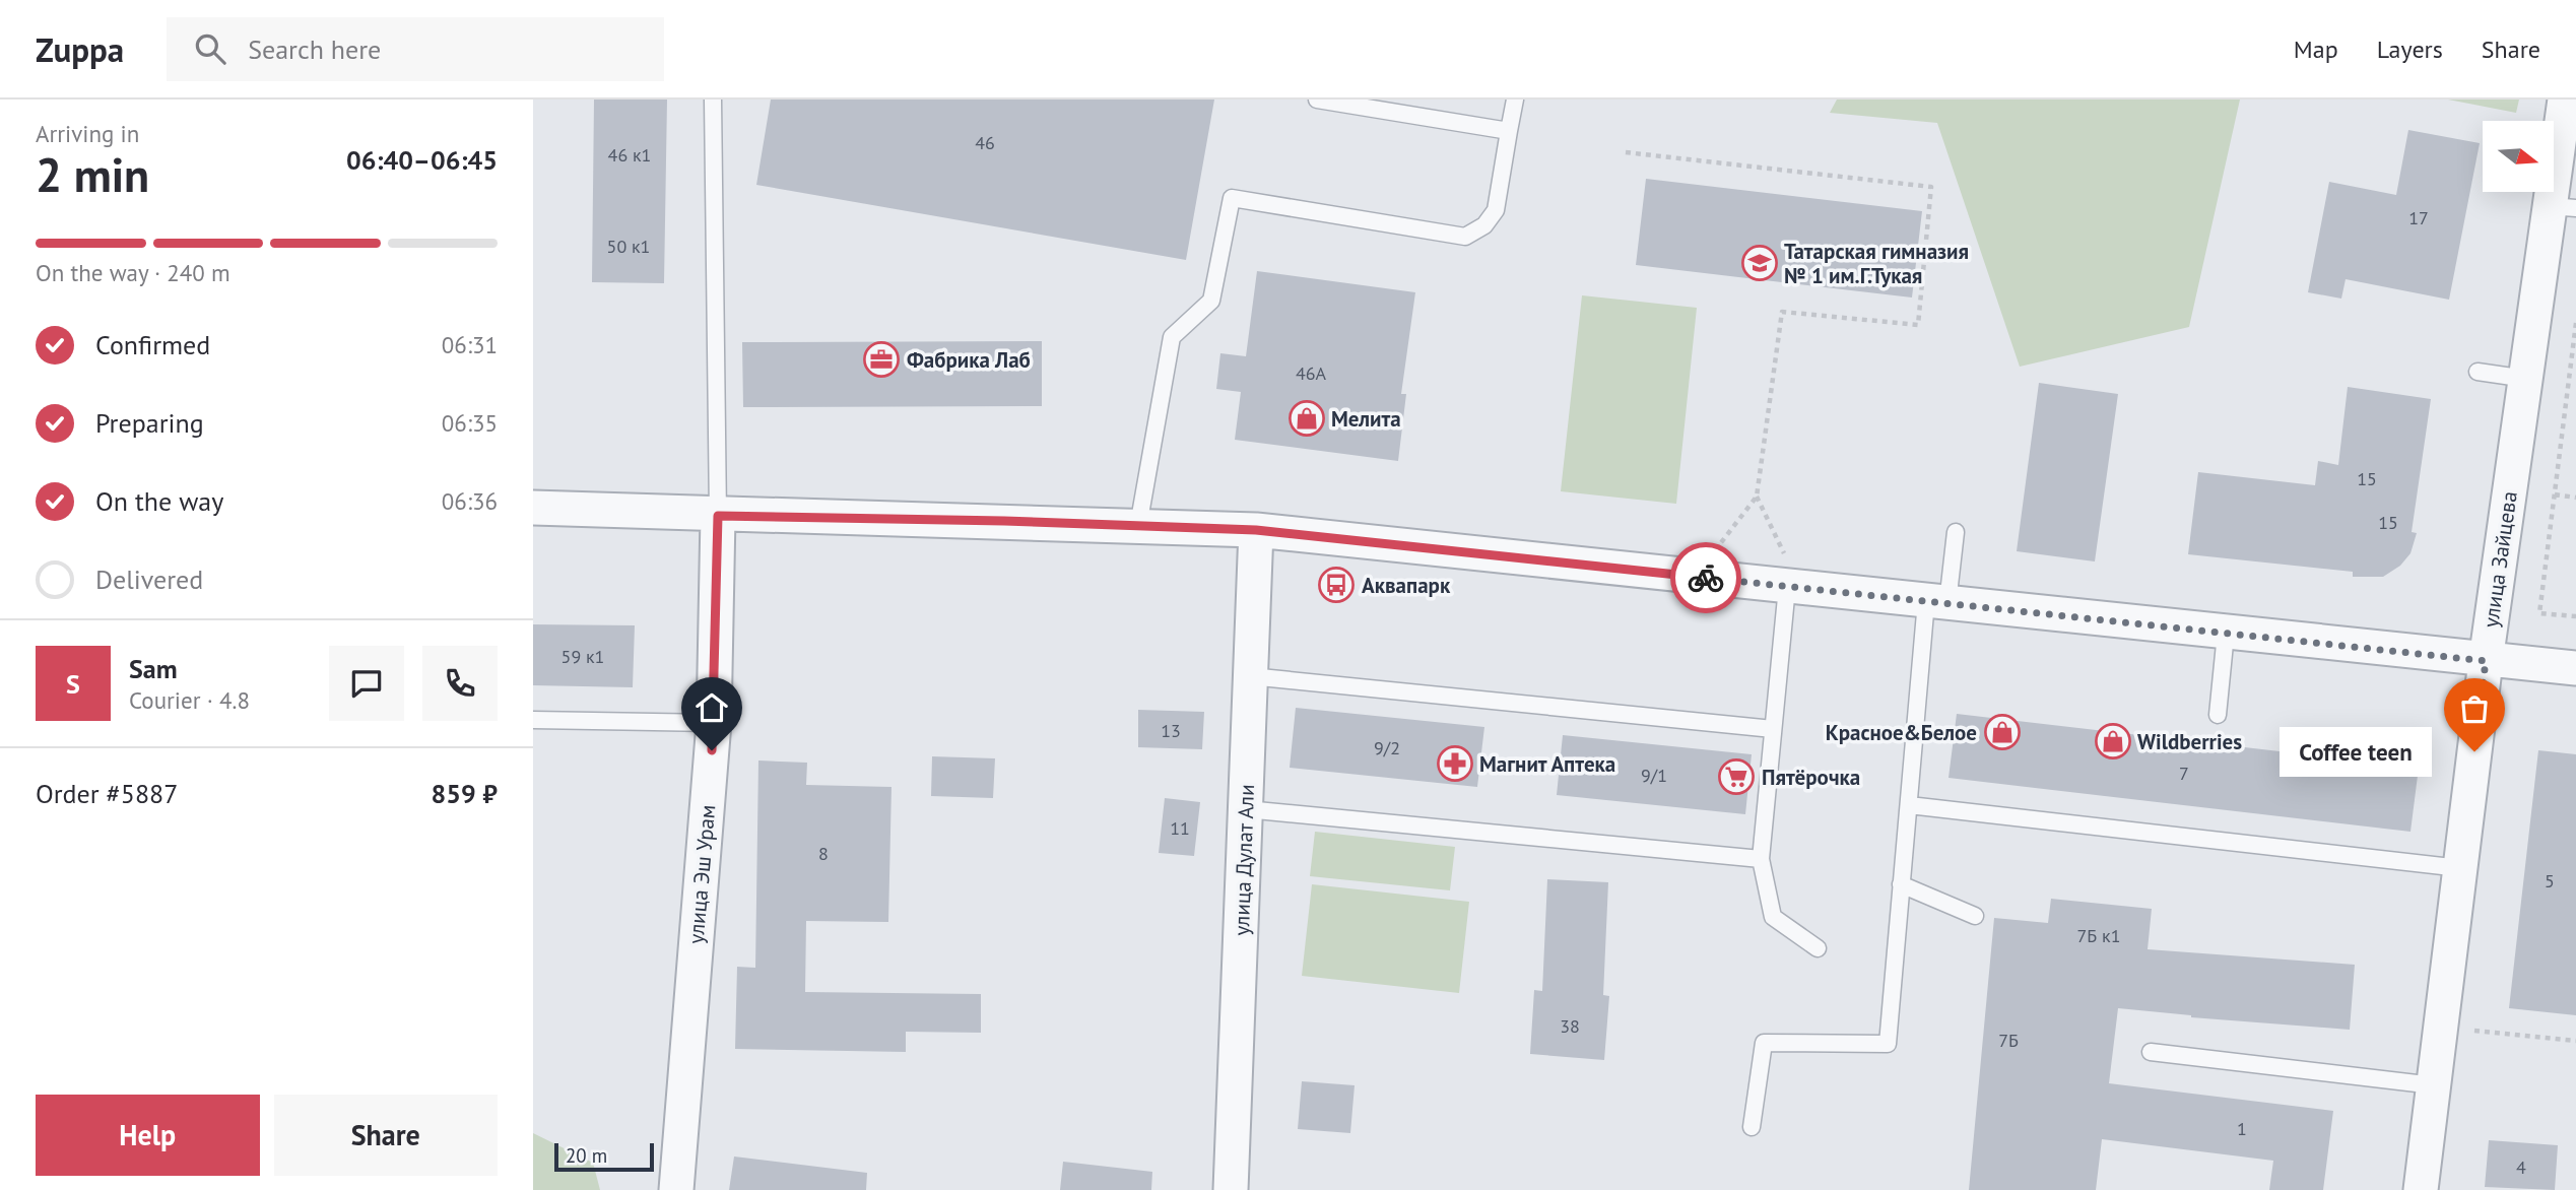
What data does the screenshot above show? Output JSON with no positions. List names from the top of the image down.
{
  "streets": {
    "street": ["улица Зайцева", "улица Дулат Али", "улица Эш Урам"]
  },
  "places": {
    "school or university": ["Татарская гимназия № 1 им.Г.Тукая"],
    "office": ["Фабрика Лаб"],
    "shop": ["Мелита", "Красное&Белое", "Wildberries"],
    "bus stop": ["Аквапарк"],
    "other": ["Coffee teen"],
    "pharmacy": ["Магнит Аптека"],
    "supermarket": ["Пятёрочка"]
  },
  "house_numbers": [
    "46",
    "46 к1",
    "17",
    "50 к1",
    "46А",
    "15",
    "15",
    "59 к1",
    "13",
    "9/2",
    "7",
    "9/1",
    "11",
    "8",
    "5",
    "7Б к1",
    "38",
    "7Б",
    "1",
    "4"
  ],
  "scale_bar": "20 m",
  "north": "right",
  "page": {
    "header": "Zuppa",
    "search": "Search here",
    "nav": ["Map", "Layers", "Share"],
    "heading": ["2 min", "Arriving in", "06:40–06:45"],
    "panel": [
      "Sam",
      "Courier · 4.8",
      "Order #5887",
      "859 ₽"
    ],
    "bar": "On the way · 240 m",
    "list": [
      ["Confirmed", "06:31"],
      ["Preparing", "06:35"],
      ["On the way", "06:36"],
      "Delivered"
    ],
    "round": "S",
    "bubble": "Coffee teen",
    "buttons": ["Help", "Share"],
    "scale": "20 m"
  }
}
